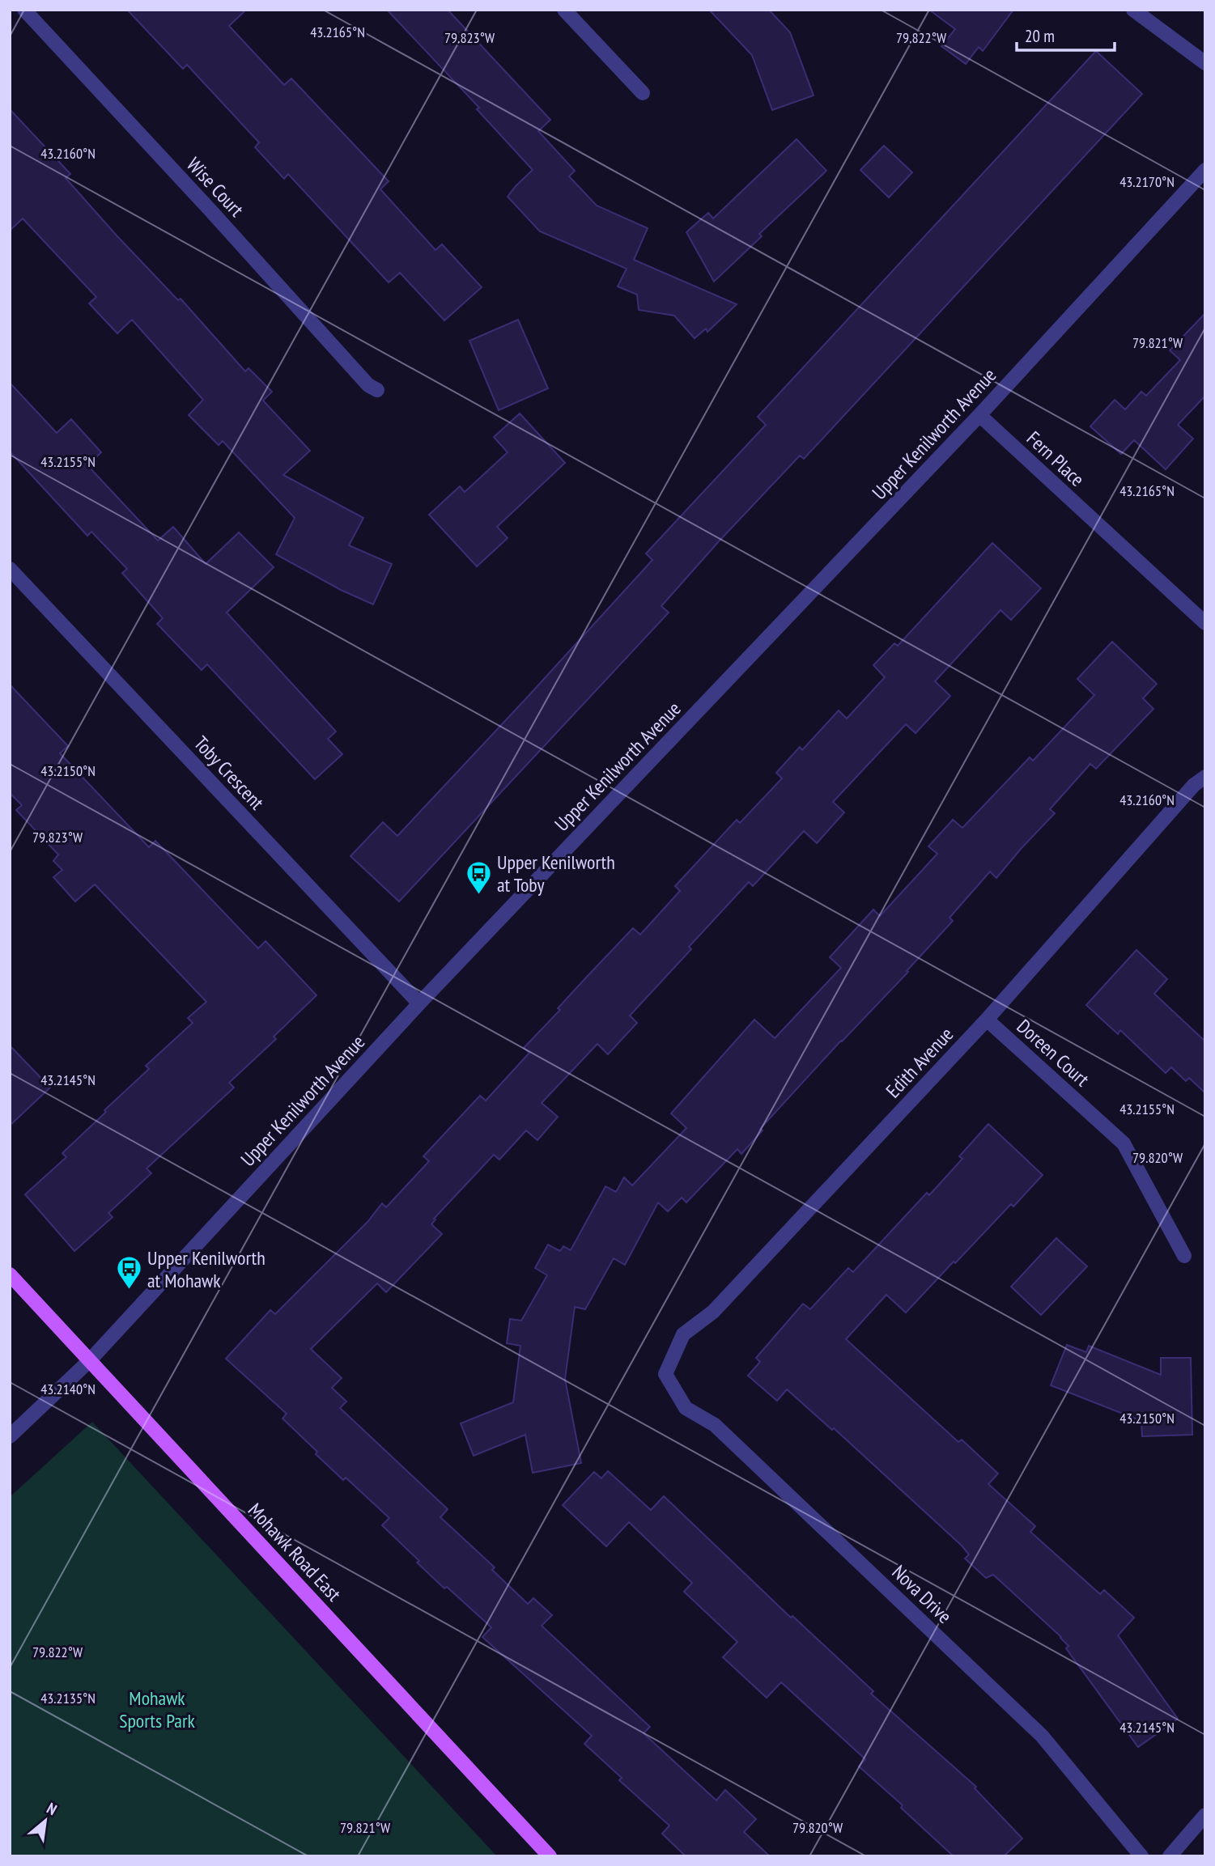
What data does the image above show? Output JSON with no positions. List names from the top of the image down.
{
  "streets": {
    "main road": ["Mohawk Road East"],
    "street": [
      "Wise Court",
      "Upper Kenilworth Avenue",
      "Fern Place",
      "Toby Crescent",
      "Doreen Court",
      "Edith Avenue",
      "Nova Drive"
    ]
  },
  "crossings": [
    ["Upper Kenilworth Avenue", "Fern Place"],
    ["Upper Kenilworth Avenue", "Toby Crescent"],
    ["Upper Kenilworth Avenue", "Mohawk Road East"],
    ["Doreen Court", "Edith Avenue"],
    ["Edith Avenue", "Nova Drive"]
  ],
  "parks": ["Mohawk Sports Park"],
  "places": {
    "bus stop": ["Upper Kenilworth at Toby", "Upper Kenilworth at Mohawk"]
  },
  "scale_bar": "20 m",
  "north": "top right",
  "coordinates": [
    "43.2165°N",
    "79.823°W",
    "79.822°W",
    "43.2160°N",
    "43.2170°N",
    "79.821°W",
    "43.2155°N",
    "43.2150°N",
    "43.2145°N",
    "79.820°W",
    "43.2140°N",
    "43.2135°N"
  ]
}
